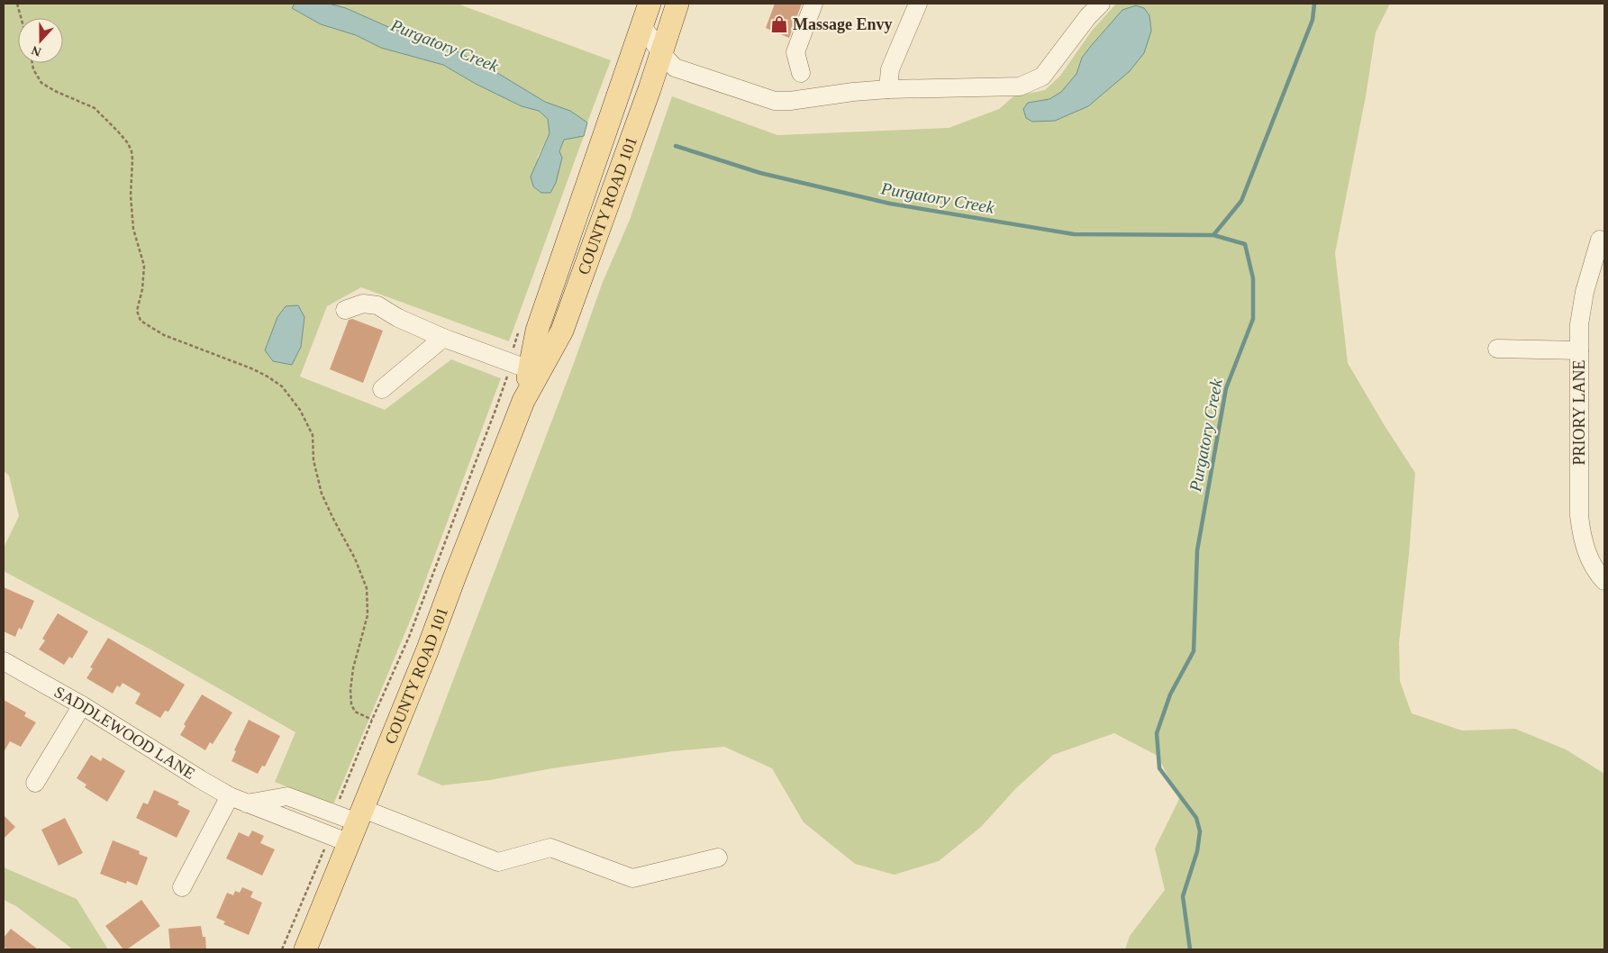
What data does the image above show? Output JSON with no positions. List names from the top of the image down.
{
  "streets": {
    "main road": ["COUNTY ROAD 101"],
    "street": ["PRIORY LANE", "SADDLEWOOD LANE"]
  },
  "crossings": [
    ["COUNTY ROAD 101", "SADDLEWOOD LANE"]
  ],
  "water": ["Purgatory Creek"],
  "places": {
    "shop": ["Massage Envy"]
  },
  "north": "bottom"
}
